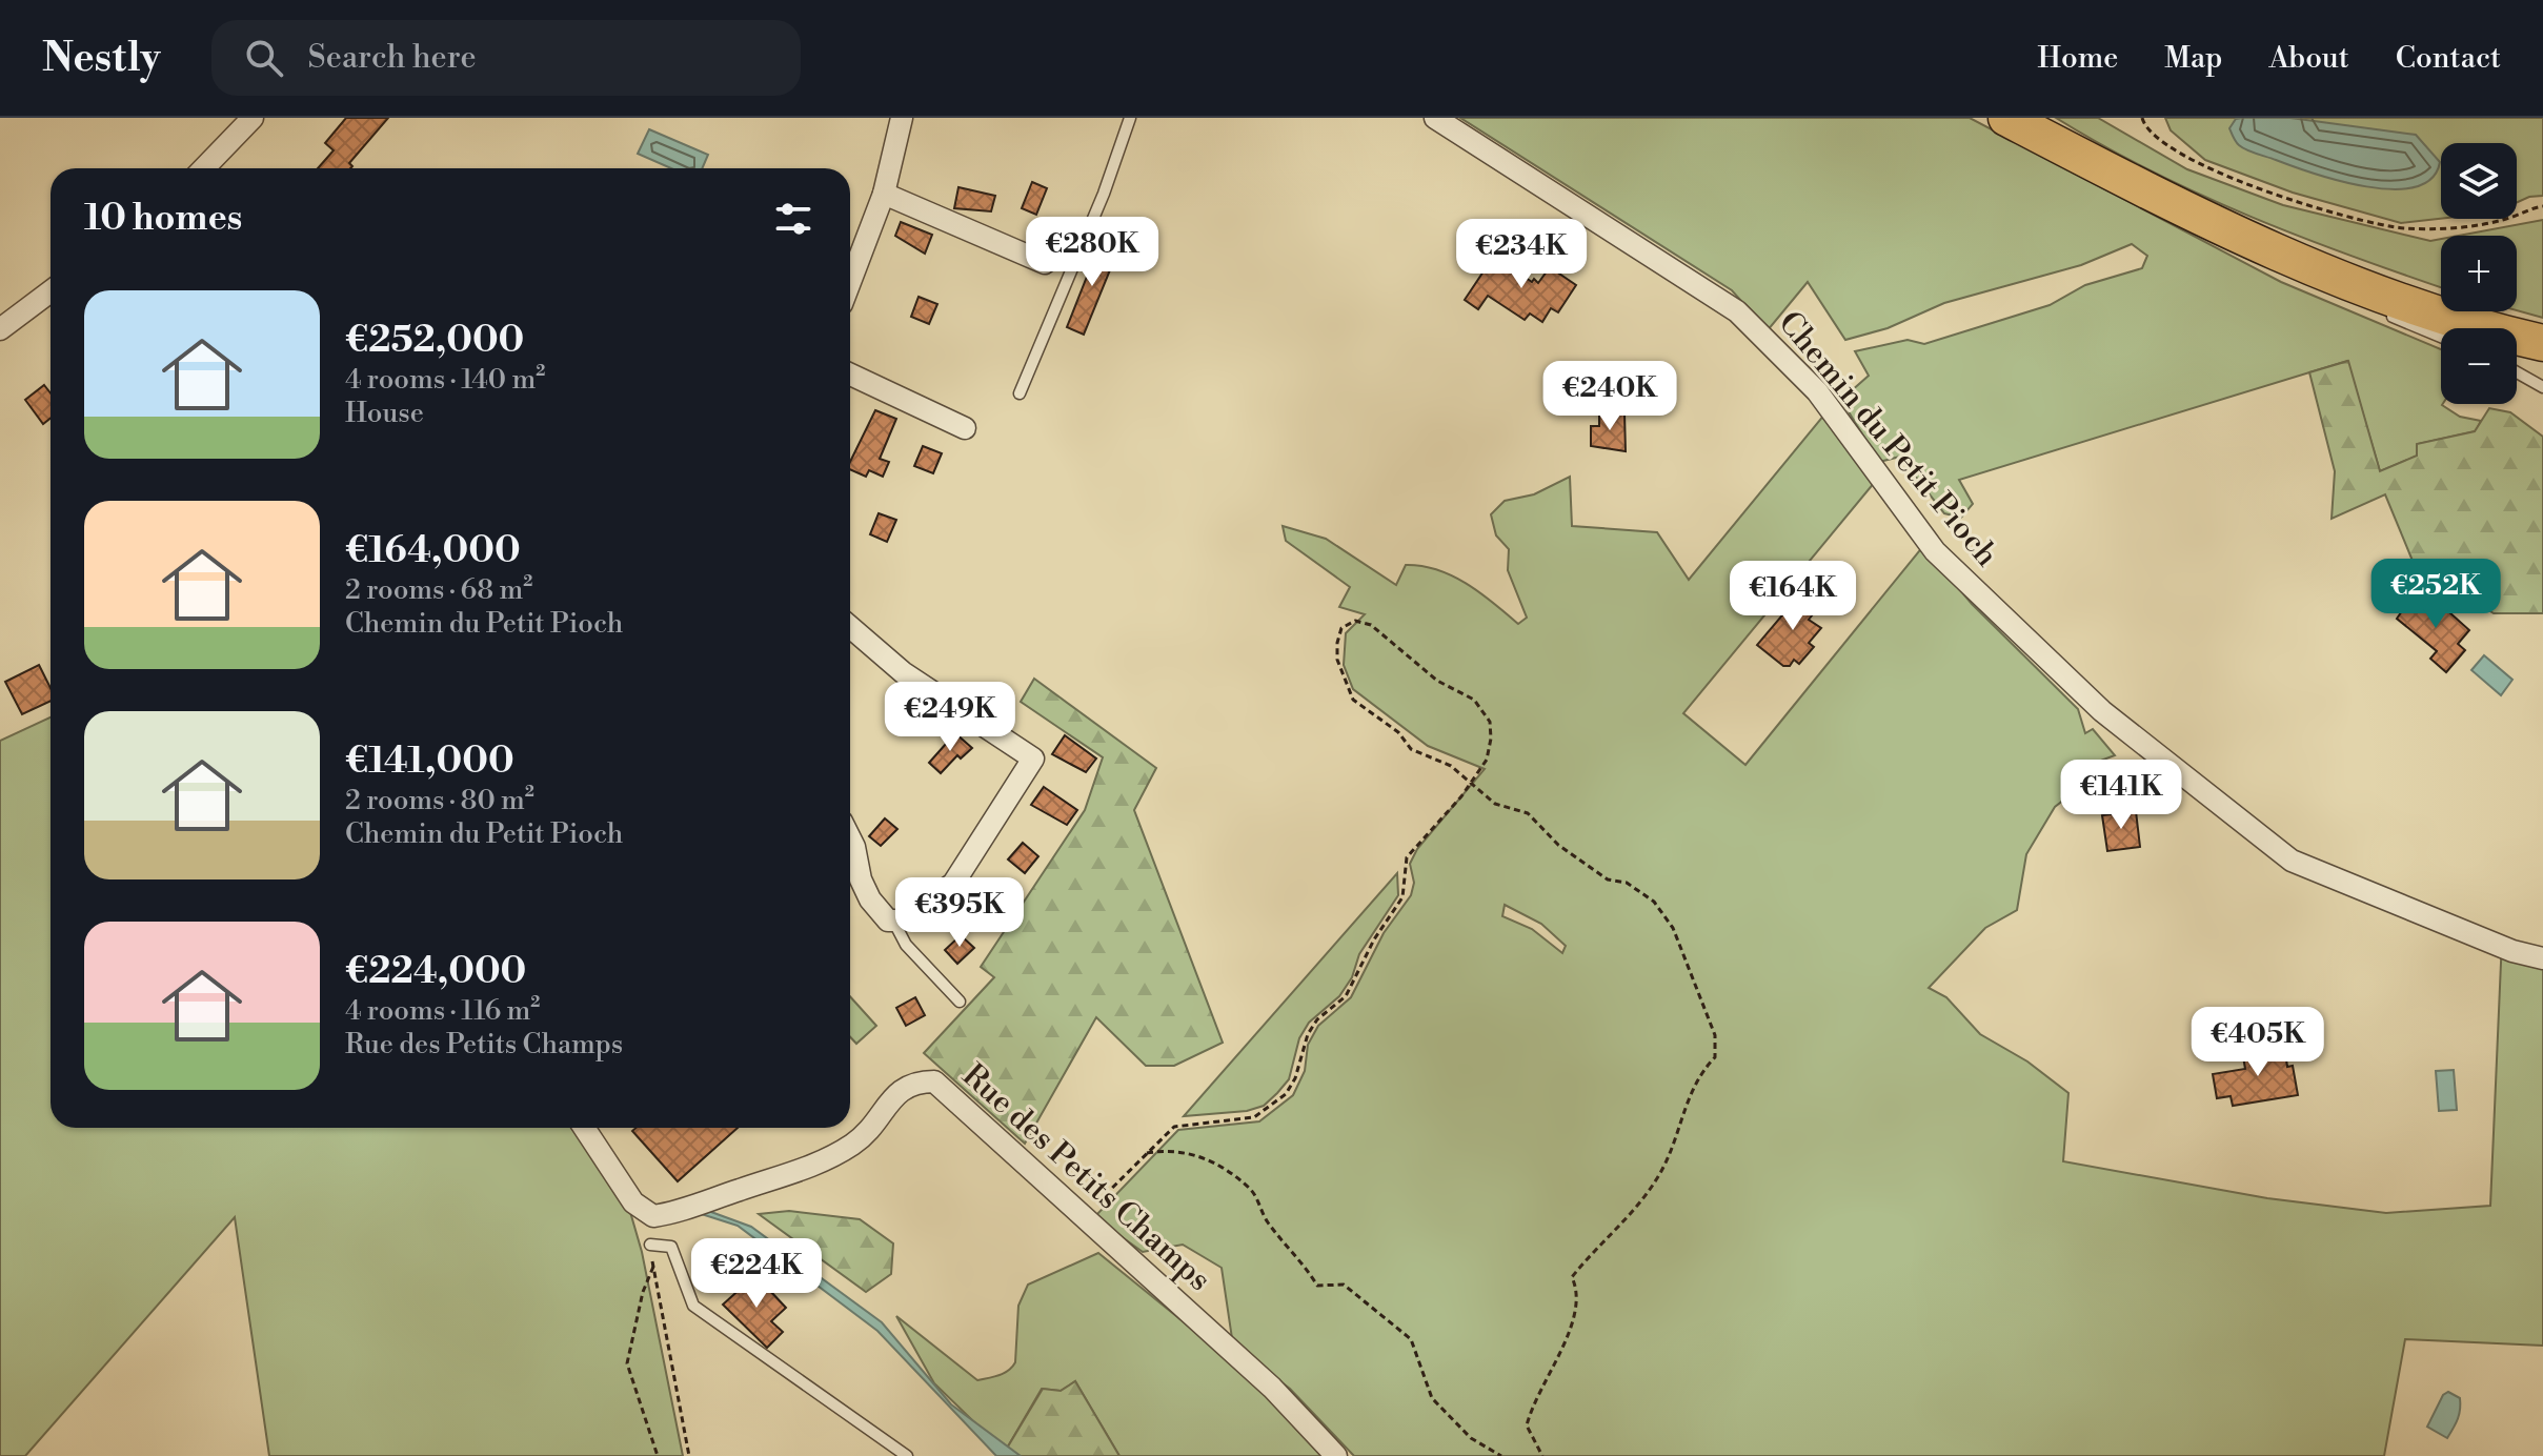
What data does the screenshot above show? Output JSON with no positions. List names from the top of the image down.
{
  "streets": {
    "street": ["Chemin du Petit Pioch", "Rue des Petits Champs"]
  },
  "page": {
    "header": "Nestly",
    "search": "Search here",
    "nav": [
      "Home",
      "Map",
      "About",
      "Contact"
    ],
    "map_buttons": ["+", "−"],
    "heading": "10 homes",
    "price": [
      "€280K",
      "€234K",
      "€240K",
      "€252K",
      "€164K",
      "€249K",
      "€141K",
      "€395K",
      "€405K",
      "€224K"
    ],
    "list": [
      {
        "name": "€252,000",
        "note": "4 rooms · 140 m² · House"
      },
      {
        "name": "€164,000",
        "note": "2 rooms · 68 m² · Chemin du Petit Pioch"
      },
      {
        "name": "€141,000",
        "note": "2 rooms · 80 m² · Chemin du Petit Pioch"
      },
      {
        "name": "€224,000",
        "note": "4 rooms · 116 m² · Rue des Petits Champs"
      }
    ]
  }
}
